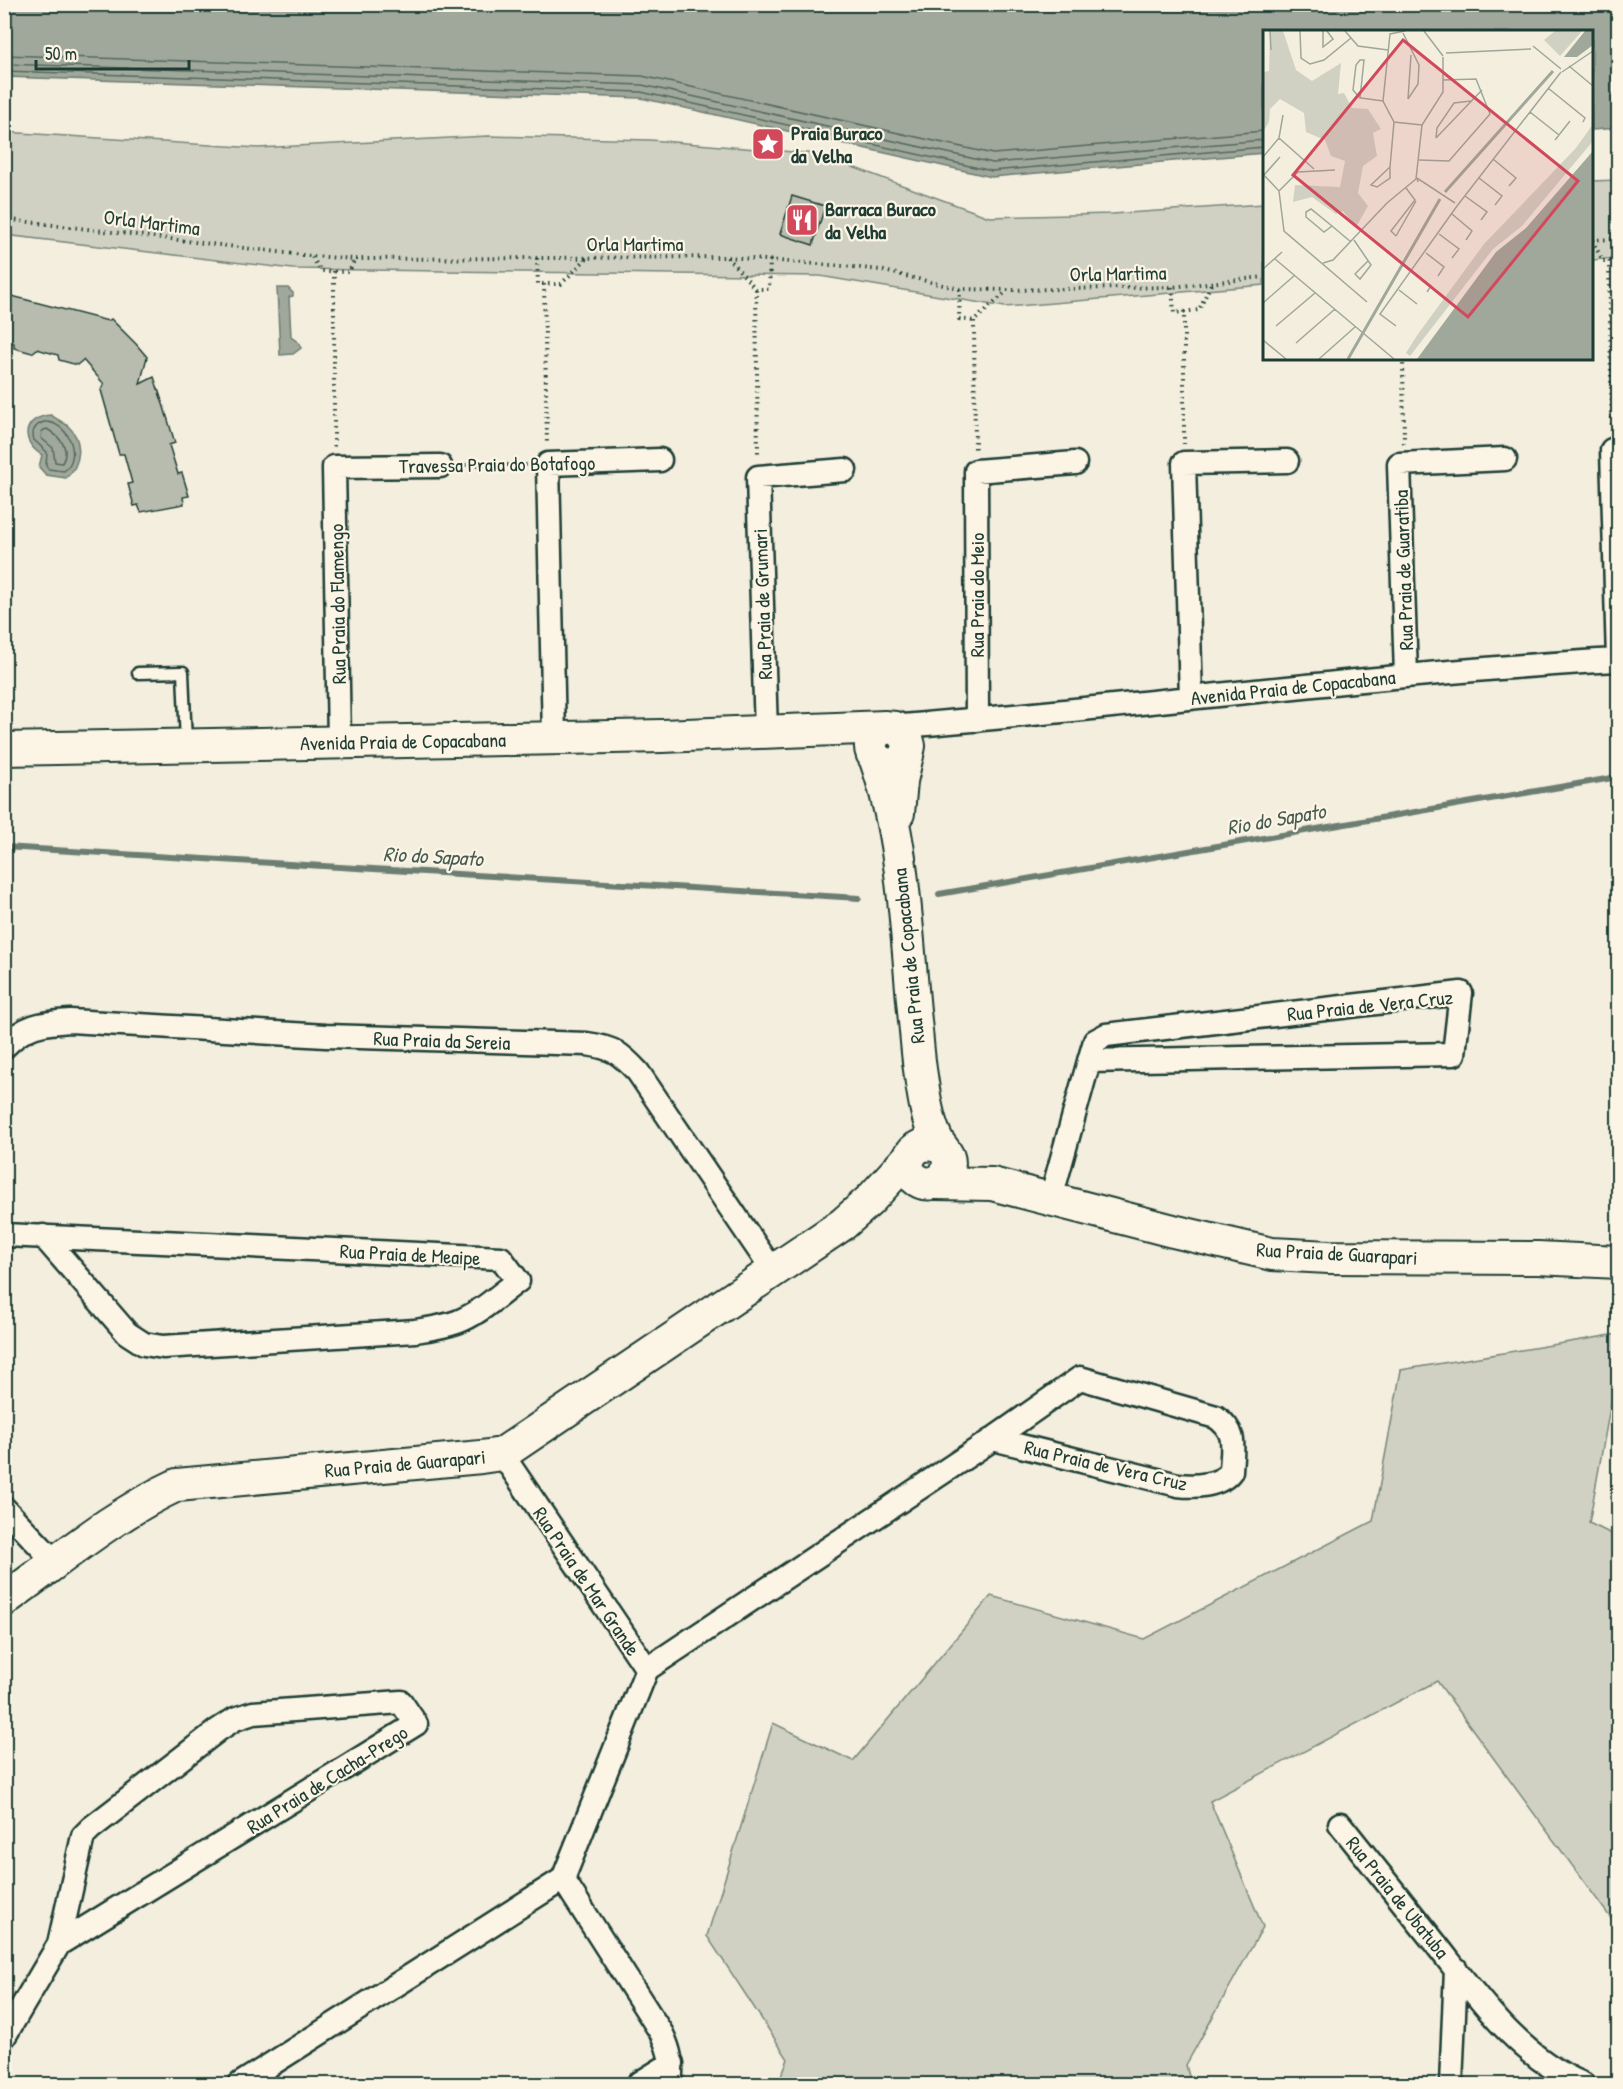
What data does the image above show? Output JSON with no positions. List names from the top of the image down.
{
  "streets": {
    "street": [
      "Travessa Praia do Botafogo",
      "Rua Praia de Guaratiba",
      "Rua Praia do Meio",
      "Rua Praia do Flamengo",
      "Rua Praia de Grumari",
      "Avenida Praia de Copacabana",
      "Rua Praia de Copacabana",
      "Rua Praia de Vera Cruz",
      "Rua Praia da Sereia",
      "Rua Praia de Guarapari",
      "Rua Praia de Meaipe",
      "Rua Praia de Mar Grande",
      "Rua Praia de Cacha-Prego",
      "Rua Praia de Ubatuba"
    ],
    "path": ["Orla Martima"]
  },
  "crossings": [
    ["Travessa Praia do Botafogo", "Rua Praia do Flamengo"],
    ["Rua Praia de Guaratiba", "Avenida Praia de Copacabana"],
    ["Rua Praia do Meio", "Avenida Praia de Copacabana"],
    ["Rua Praia do Flamengo", "Avenida Praia de Copacabana"],
    ["Rua Praia de Grumari", "Avenida Praia de Copacabana"],
    ["Avenida Praia de Copacabana", "Rua Praia de Copacabana"],
    ["Rua Praia de Copacabana", "Rua Praia de Guarapari"],
    ["Rua Praia de Vera Cruz", "Rua Praia de Guarapari"],
    ["Rua Praia de Vera Cruz", "Rua Praia de Mar Grande"],
    ["Rua Praia da Sereia", "Rua Praia de Guarapari"],
    ["Rua Praia de Guarapari", "Rua Praia de Mar Grande"]
  ],
  "water": ["Rio do Sapato"],
  "places": {
    "place": ["Praia Buraco da Velha"],
    "restaurant": ["Barraca Buraco da Velha"]
  },
  "scale_bar": "50 m"
}
